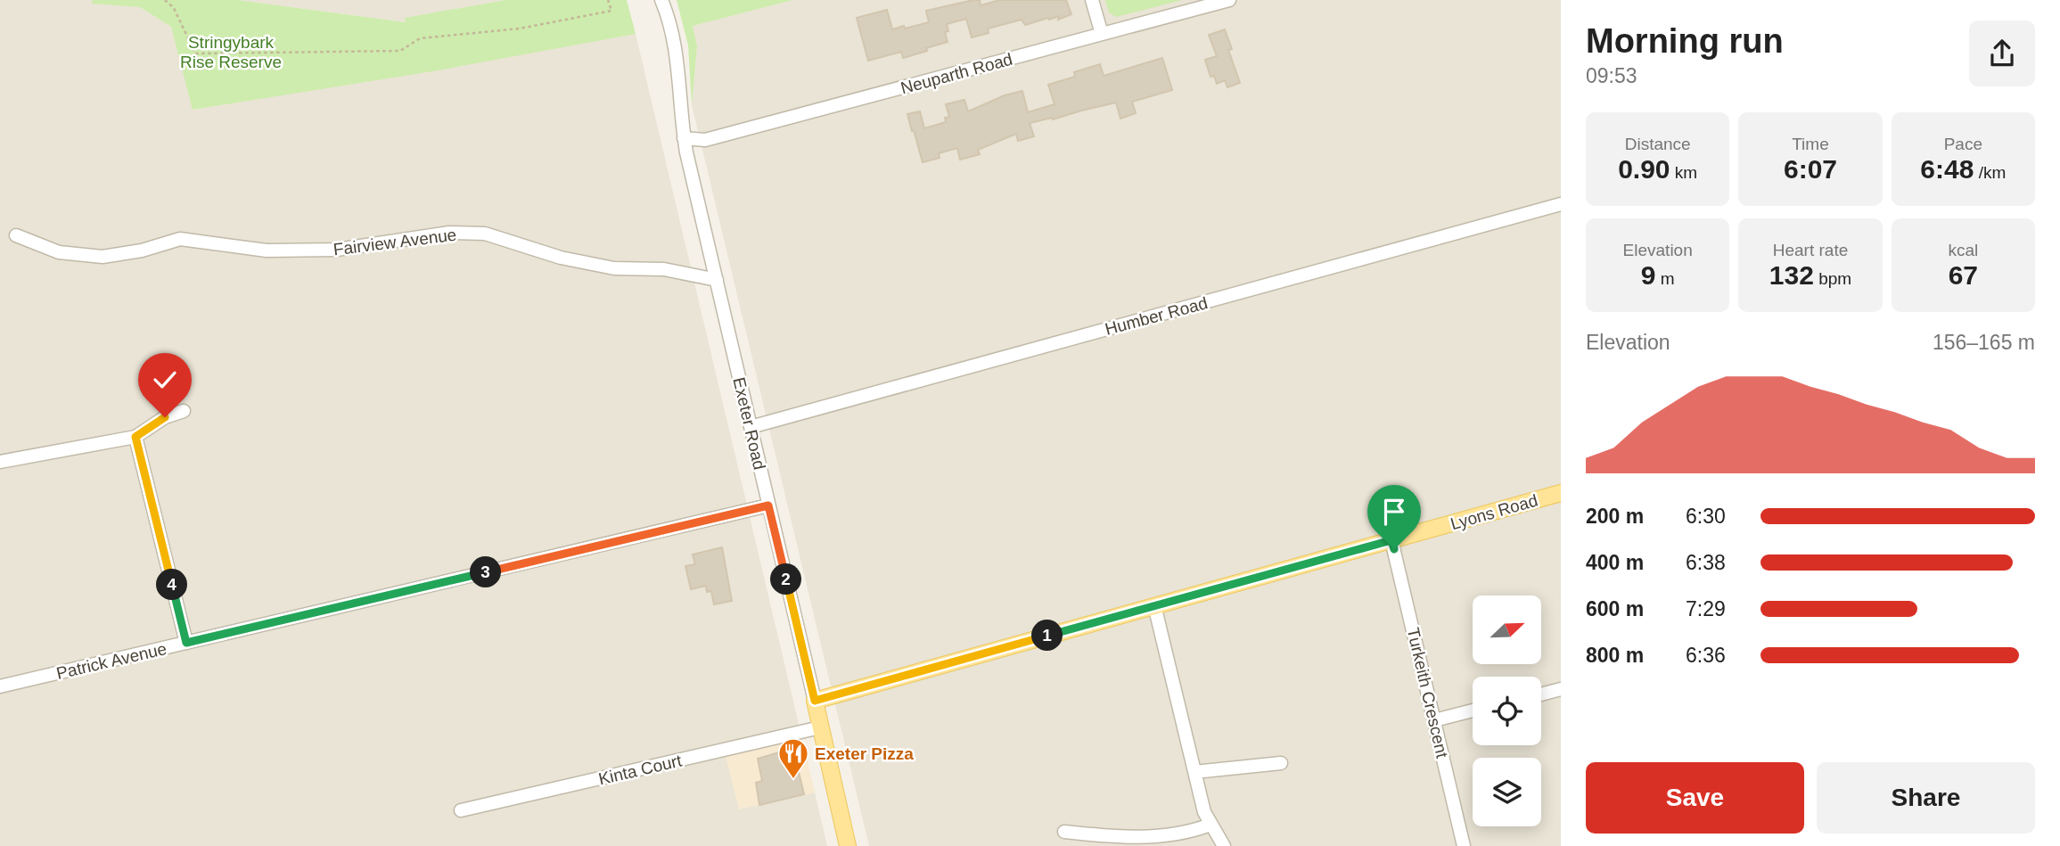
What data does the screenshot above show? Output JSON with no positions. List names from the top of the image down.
{
  "streets": {
    "main road": ["Exeter Road", "Lyons Road"],
    "street": [
      "Neuparth Road",
      "Fairview Avenue",
      "Humber Road",
      "Patrick Avenue",
      "Turkeith Crescent",
      "Kinta Court"
    ]
  },
  "crossings": [
    ["Neuparth Road", "Exeter Road"],
    ["Fairview Avenue", "Exeter Road"],
    ["Humber Road", "Exeter Road"],
    ["Exeter Road", "Lyons Road"],
    ["Exeter Road", "Patrick Avenue"],
    ["Exeter Road", "Kinta Court"],
    ["Lyons Road", "Turkeith Crescent"]
  ],
  "parks": ["Stringybark Rise Reserve"],
  "places": {
    "restaurant": ["Exeter Pizza"]
  },
  "north": "top right",
  "page": {
    "heading": ["Morning run", "09:53"],
    "stats": [
      ["Distance", "0.90 km"],
      ["Time", "6:07"],
      ["Pace", "6:48 /km"],
      ["Elevation", "9 m"],
      ["Heart rate", "132 bpm"],
      ["kcal", "67"]
    ],
    "chart": ["Elevation", "156–165 m"],
    "list": [
      {
        "name": "200 m",
        "note": "6:30"
      },
      {
        "name": "400 m",
        "note": "6:38"
      },
      {
        "name": "600 m",
        "note": "7:29"
      },
      {
        "name": "800 m",
        "note": "6:36"
      }
    ],
    "pins": [
      "3",
      "2",
      "4",
      "1"
    ],
    "buttons": ["Save", "Share"]
  }
}
